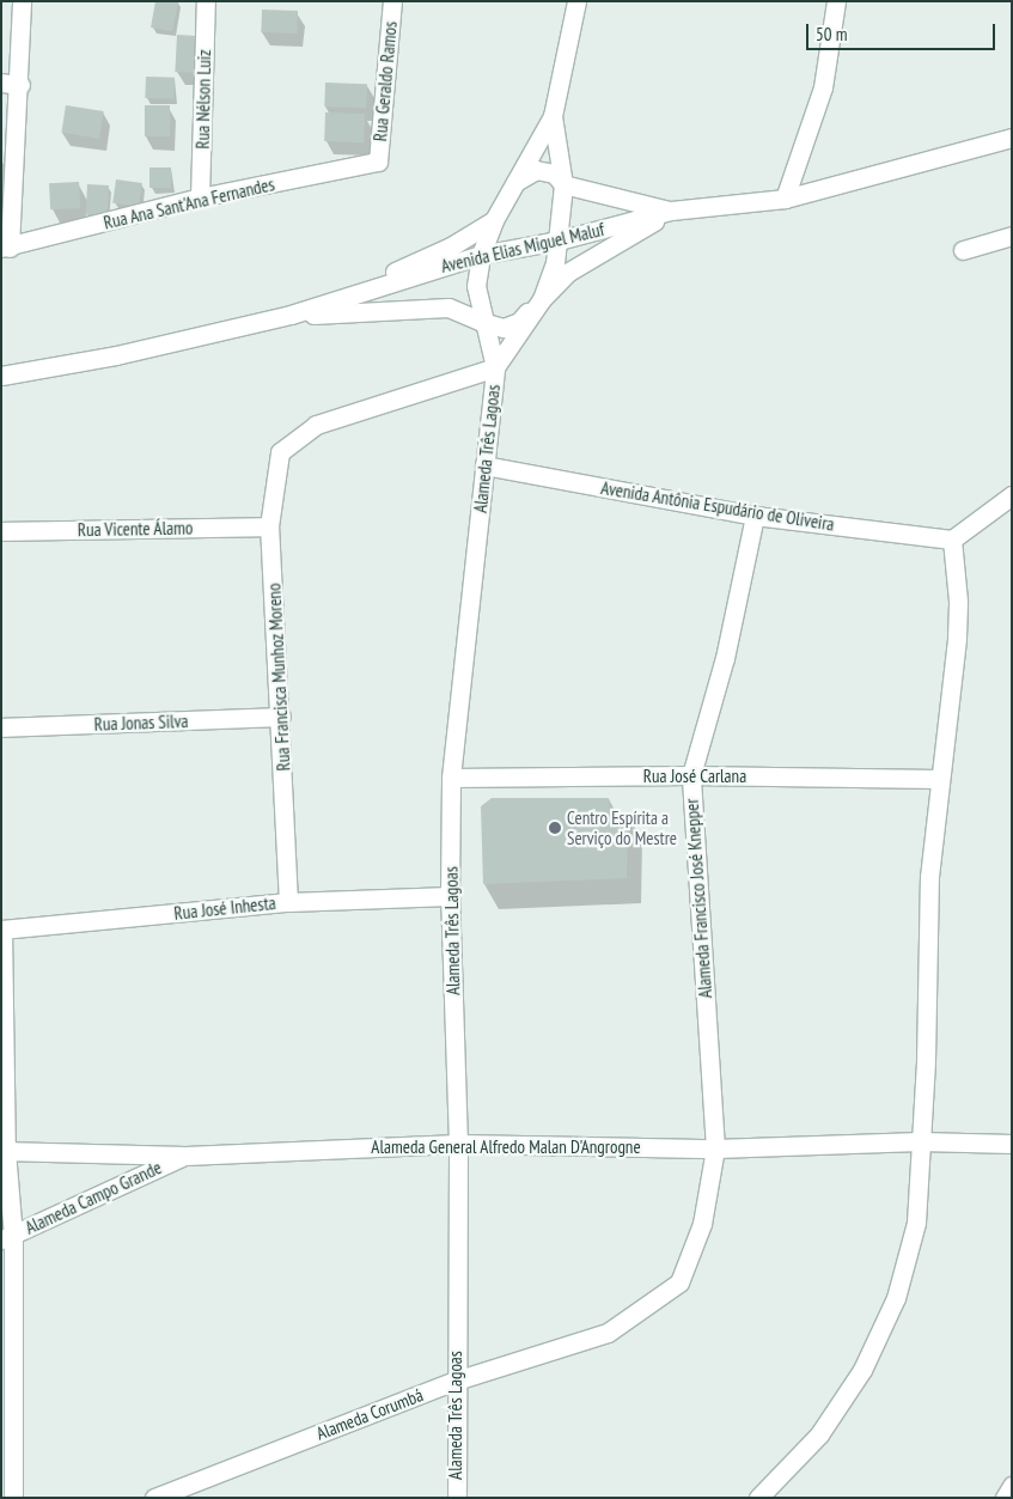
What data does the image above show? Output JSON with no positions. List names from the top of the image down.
{
  "streets": {
    "street": [
      "Rua Geraldo Ramos",
      "Rua Nélson Luiz",
      "Rua Ana Sant'Ana Fernandes",
      "Avenida Elias Miguel Maluf",
      "Alameda Três Lagoas",
      "Avenida Antônia Espudário de Oliveira",
      "Rua Vicente Álamo",
      "Rua Francisca Munhoz Moreno",
      "Rua Jonas Silva",
      "Rua José Carlana",
      "Alameda Francisco José Knepper",
      "Rua José Inhesta",
      "Alameda General Alfredo Malan D'Angrogne",
      "Alameda Campo Grande",
      "Alameda Corumbá"
    ]
  },
  "crossings": [
    ["Rua Geraldo Ramos", "Rua Ana Sant'Ana Fernandes"],
    ["Rua Nélson Luiz", "Rua Ana Sant'Ana Fernandes"],
    ["Avenida Elias Miguel Maluf", "Alameda Três Lagoas"],
    ["Alameda Três Lagoas", "Avenida Antônia Espudário de Oliveira"],
    ["Alameda Três Lagoas", "Rua Francisca Munhoz Moreno"],
    ["Alameda Três Lagoas", "Rua José Carlana"],
    ["Alameda Três Lagoas", "Rua José Inhesta"],
    ["Alameda Três Lagoas", "Alameda General Alfredo Malan D'Angrogne"],
    ["Alameda Três Lagoas", "Alameda Corumbá"],
    ["Avenida Antônia Espudário de Oliveira", "Alameda Francisco José Knepper"],
    ["Rua Vicente Álamo", "Rua Francisca Munhoz Moreno"],
    ["Rua Francisca Munhoz Moreno", "Rua Jonas Silva"],
    ["Rua Francisca Munhoz Moreno", "Rua José Inhesta"],
    ["Rua José Carlana", "Alameda Francisco José Knepper"],
    ["Alameda Francisco José Knepper", "Alameda General Alfredo Malan D'Angrogne"],
    ["Alameda Francisco José Knepper", "Alameda Corumbá"],
    ["Alameda General Alfredo Malan D'Angrogne", "Alameda Campo Grande"]
  ],
  "places": ["Centro Espírita a Serviço do Mestre"],
  "scale_bar": "50 m"
}
